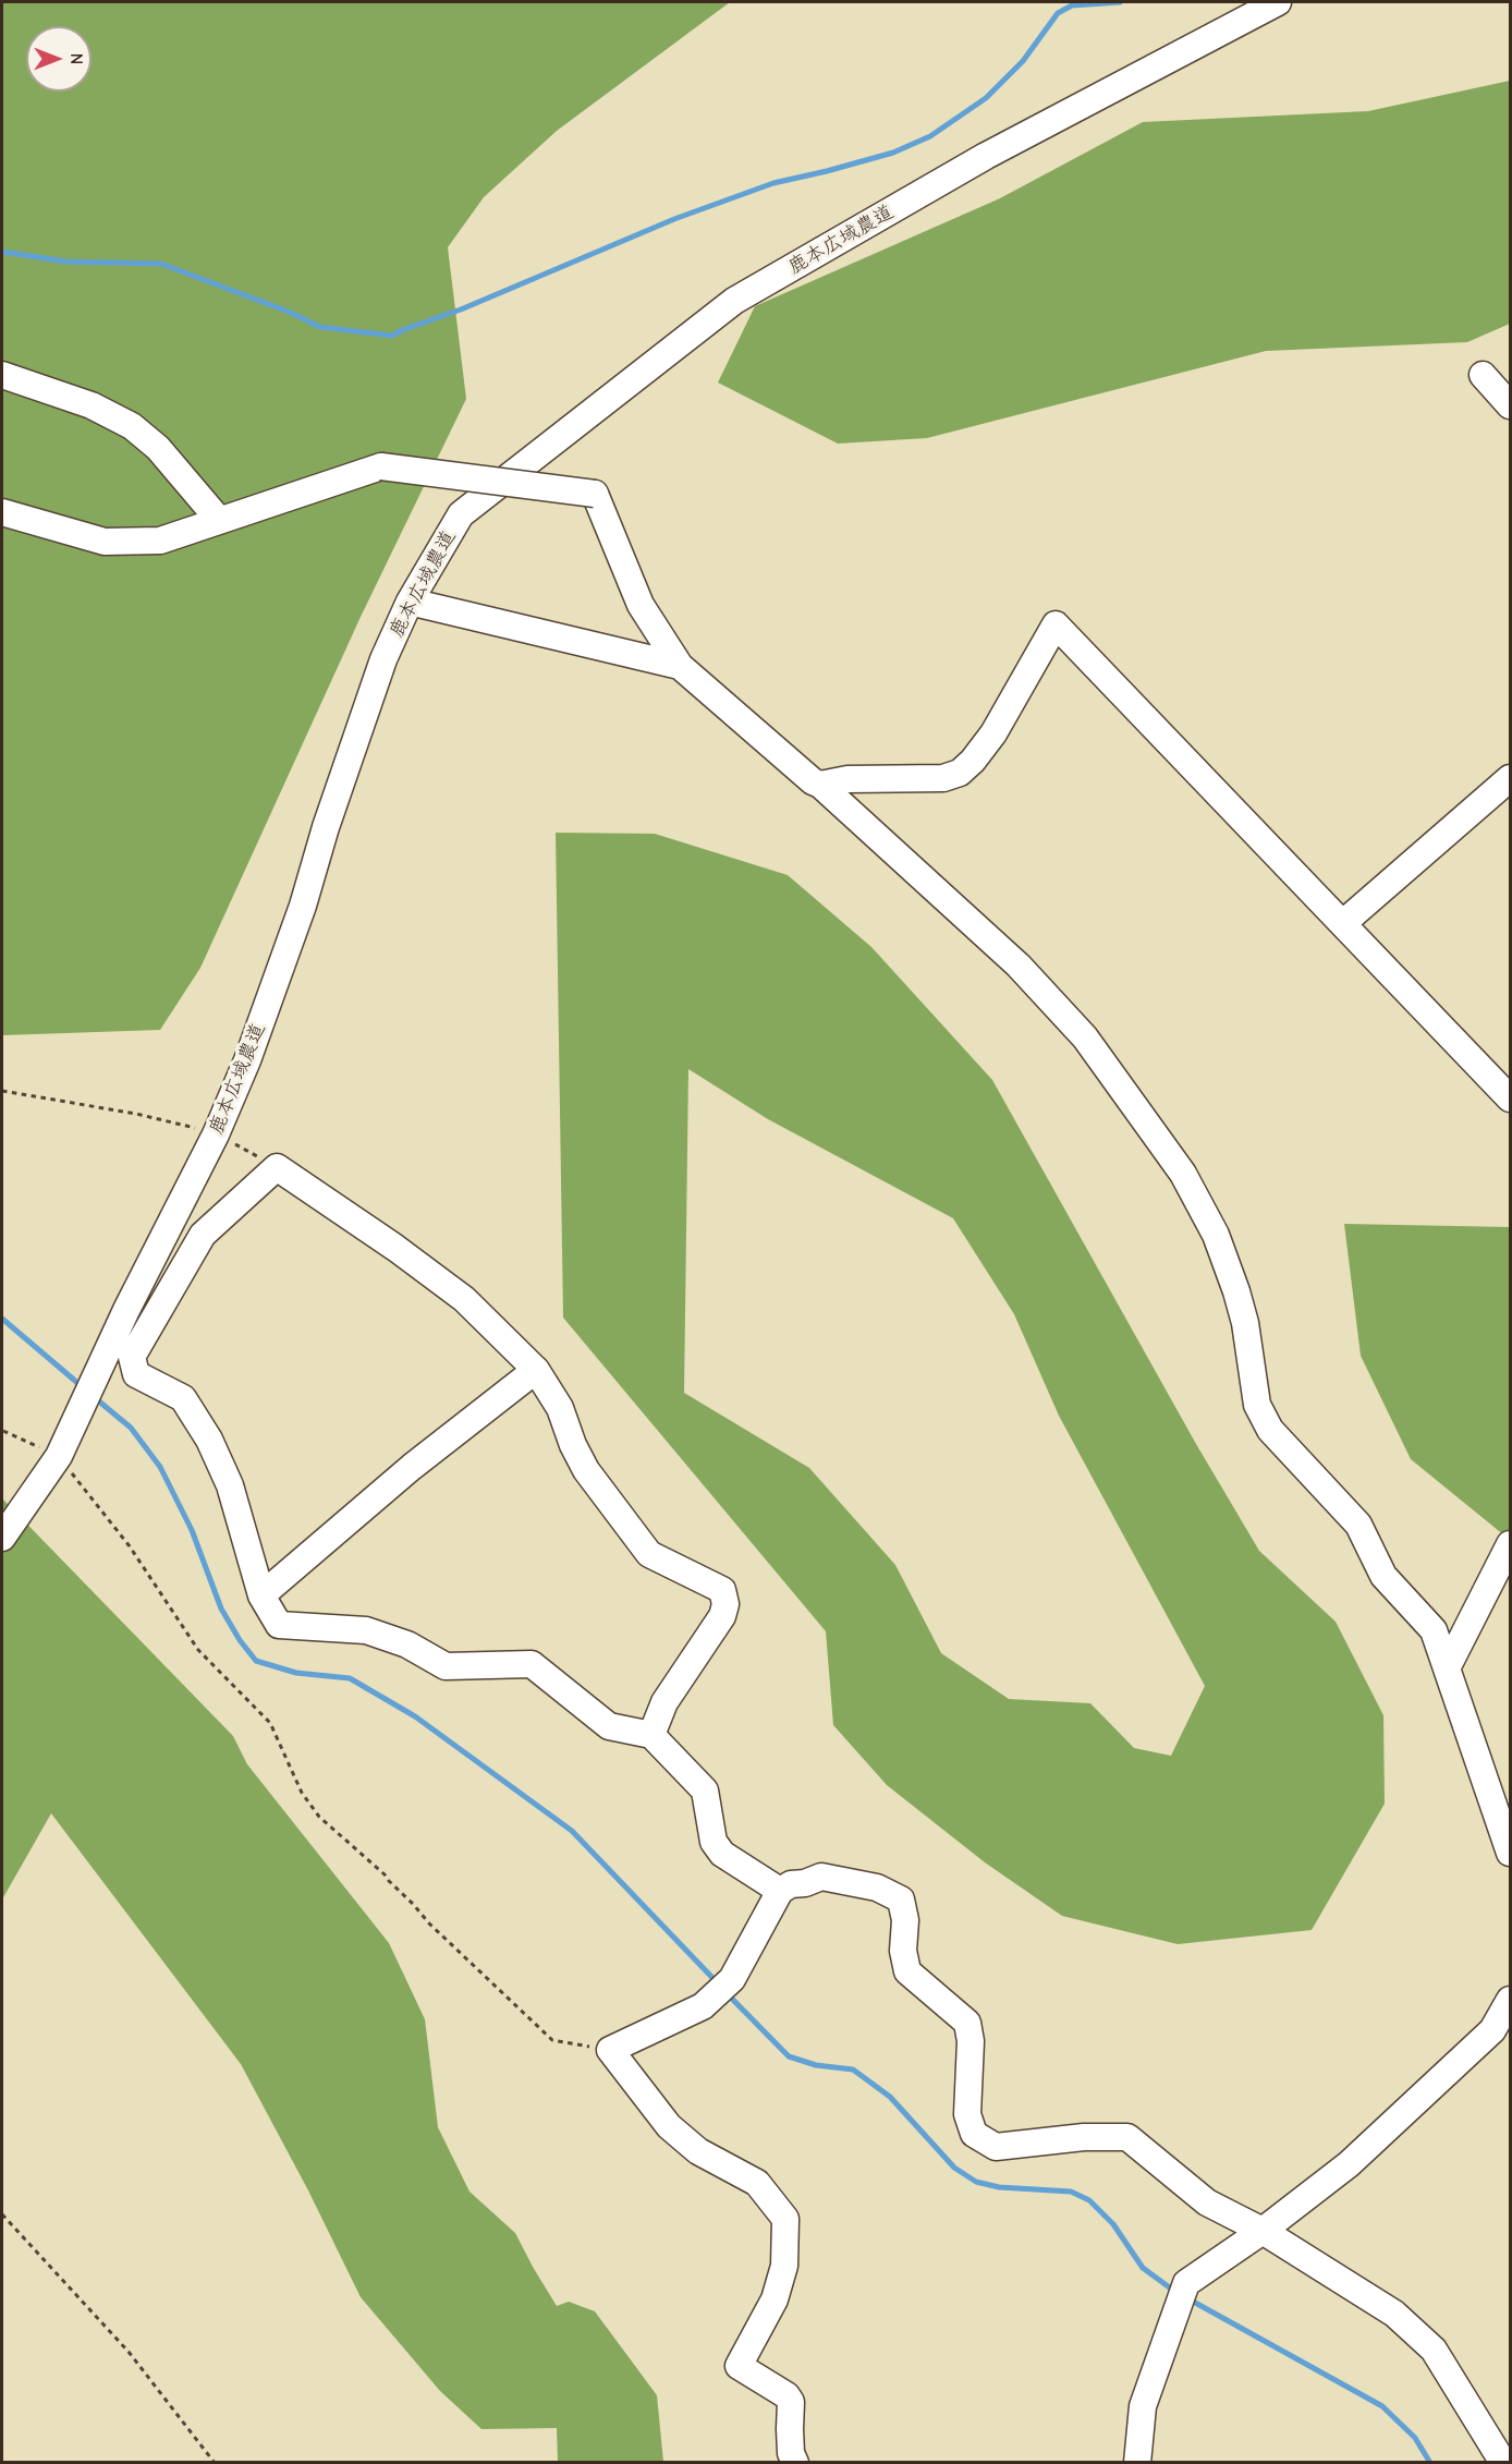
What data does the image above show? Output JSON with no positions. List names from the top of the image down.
{
  "streets": {
    "street": ["鹿本広域農道"]
  },
  "north": "right"
}
